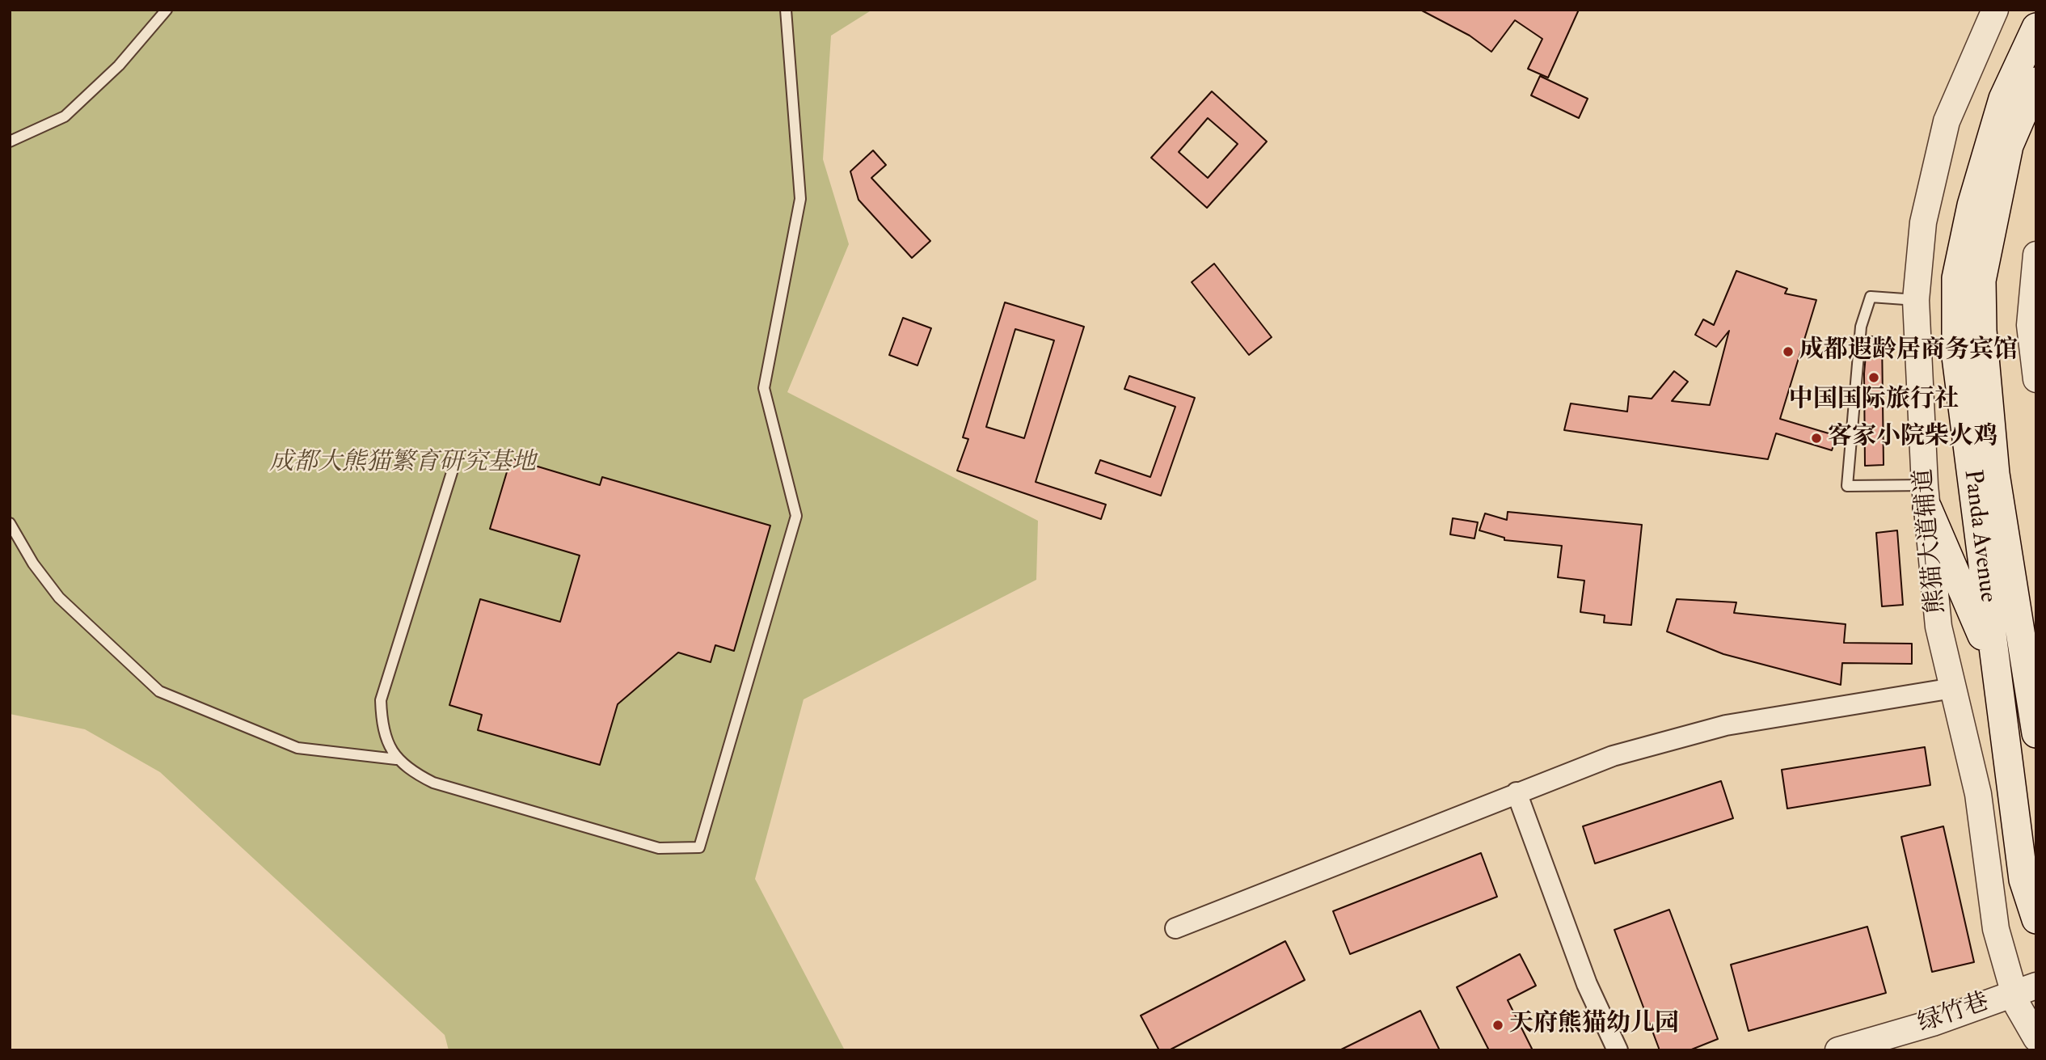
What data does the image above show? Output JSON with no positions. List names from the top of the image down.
{
  "streets": {
    "main road": ["Panda Avenue"],
    "street": ["熊猫大道辅道", "绿竹巷"]
  },
  "crossings": [
    ["熊猫大道辅道", "绿竹巷"]
  ],
  "parks": ["成都大熊猫繁育研究基地"],
  "places": [
    "成都遐龄居商务宾馆",
    "中国国际旅行社",
    "客家小院柴火鸡",
    "天府熊猫幼儿园"
  ]
}
